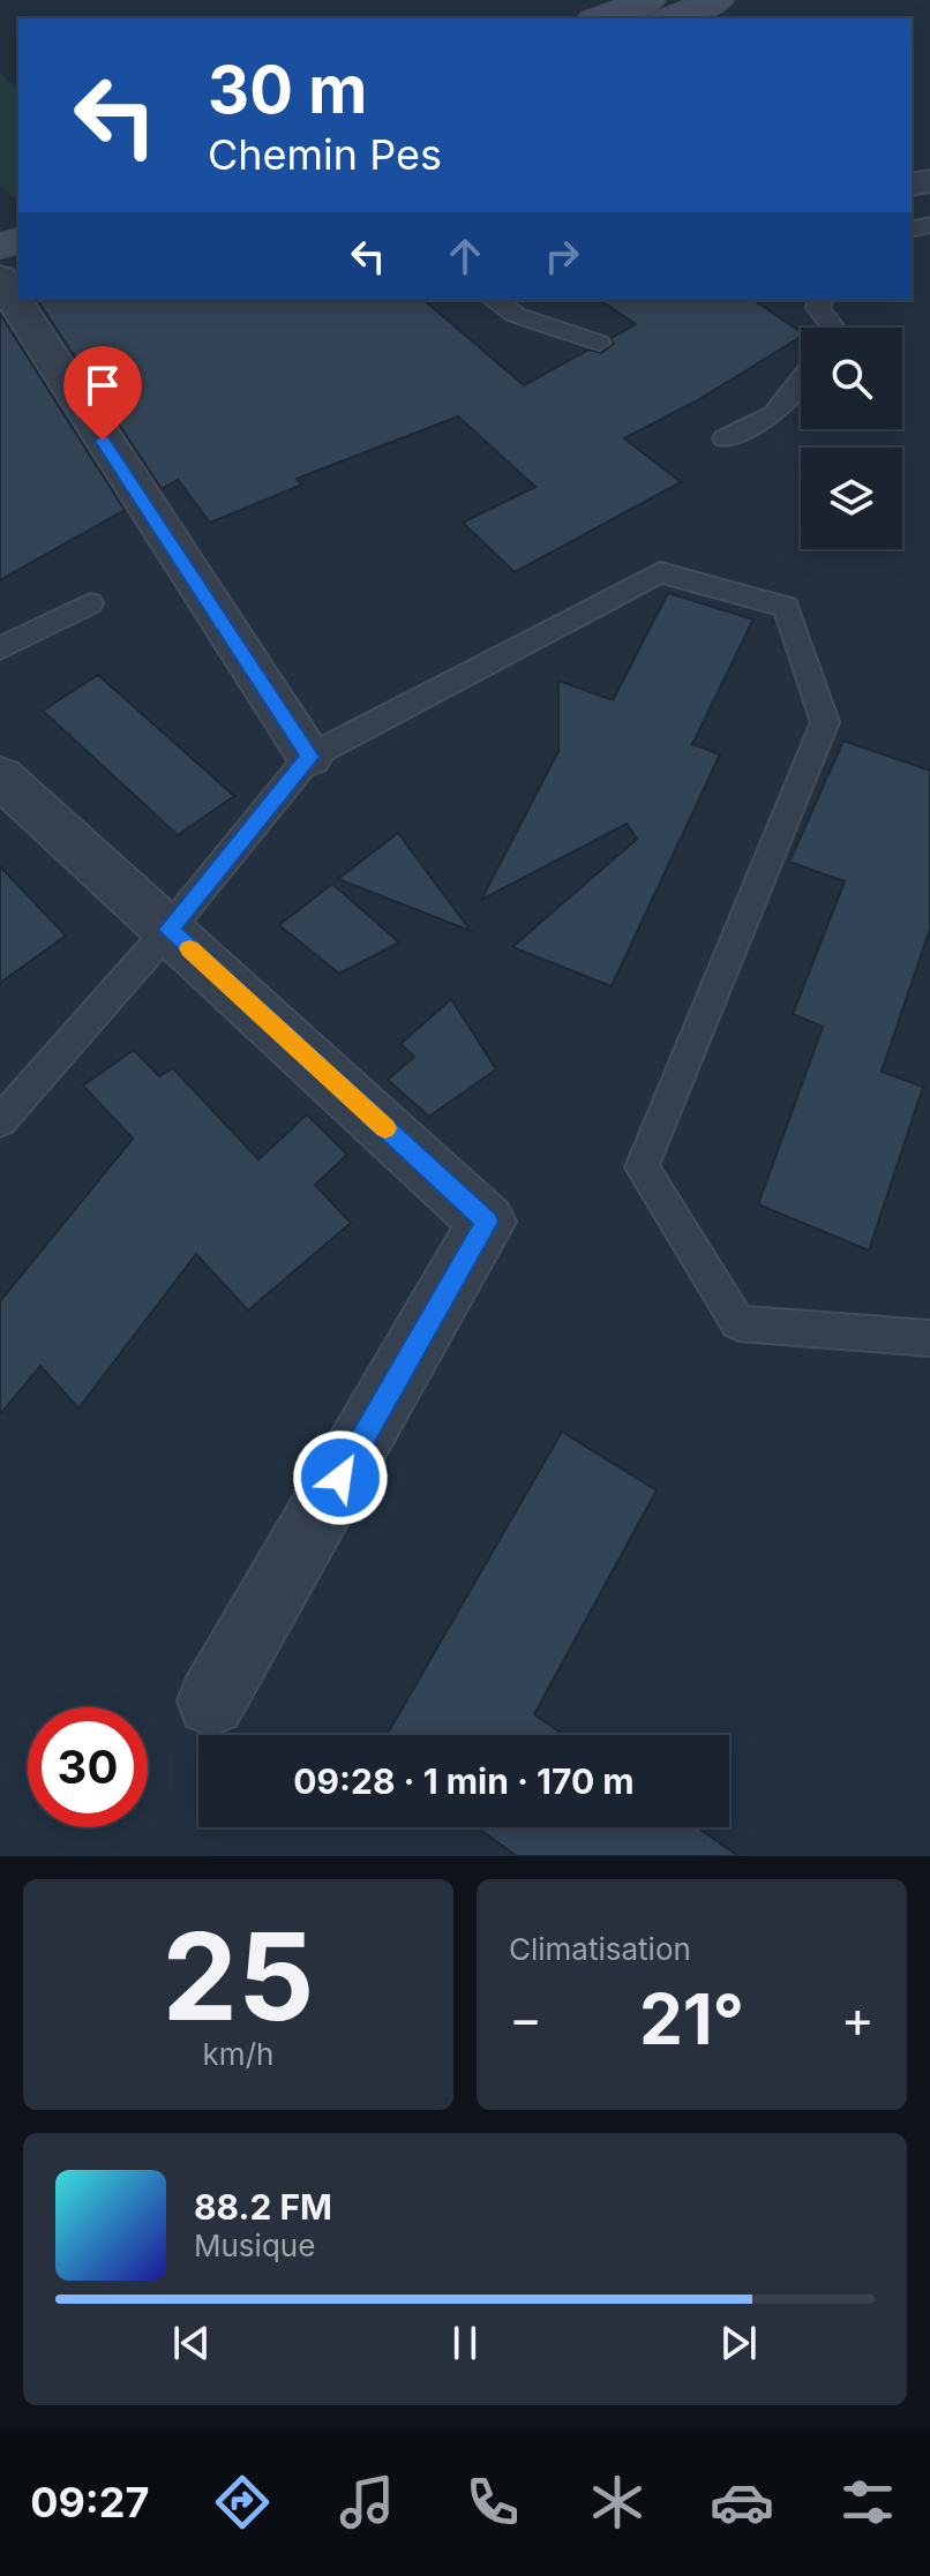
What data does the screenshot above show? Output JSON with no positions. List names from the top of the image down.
{
  "page": {
    "turn": ["30 m", "Chemin Pes"],
    "limit": "30",
    "trip": "09:28 · 1 min · 170 m",
    "tile": [
      ["25", "km/h"],
      "Climatisation"
    ],
    "heat": ["−", "21°", "+"],
    "song": ["88.2 FM", "Musique"],
    "tabs": "09:27"
  }
}
